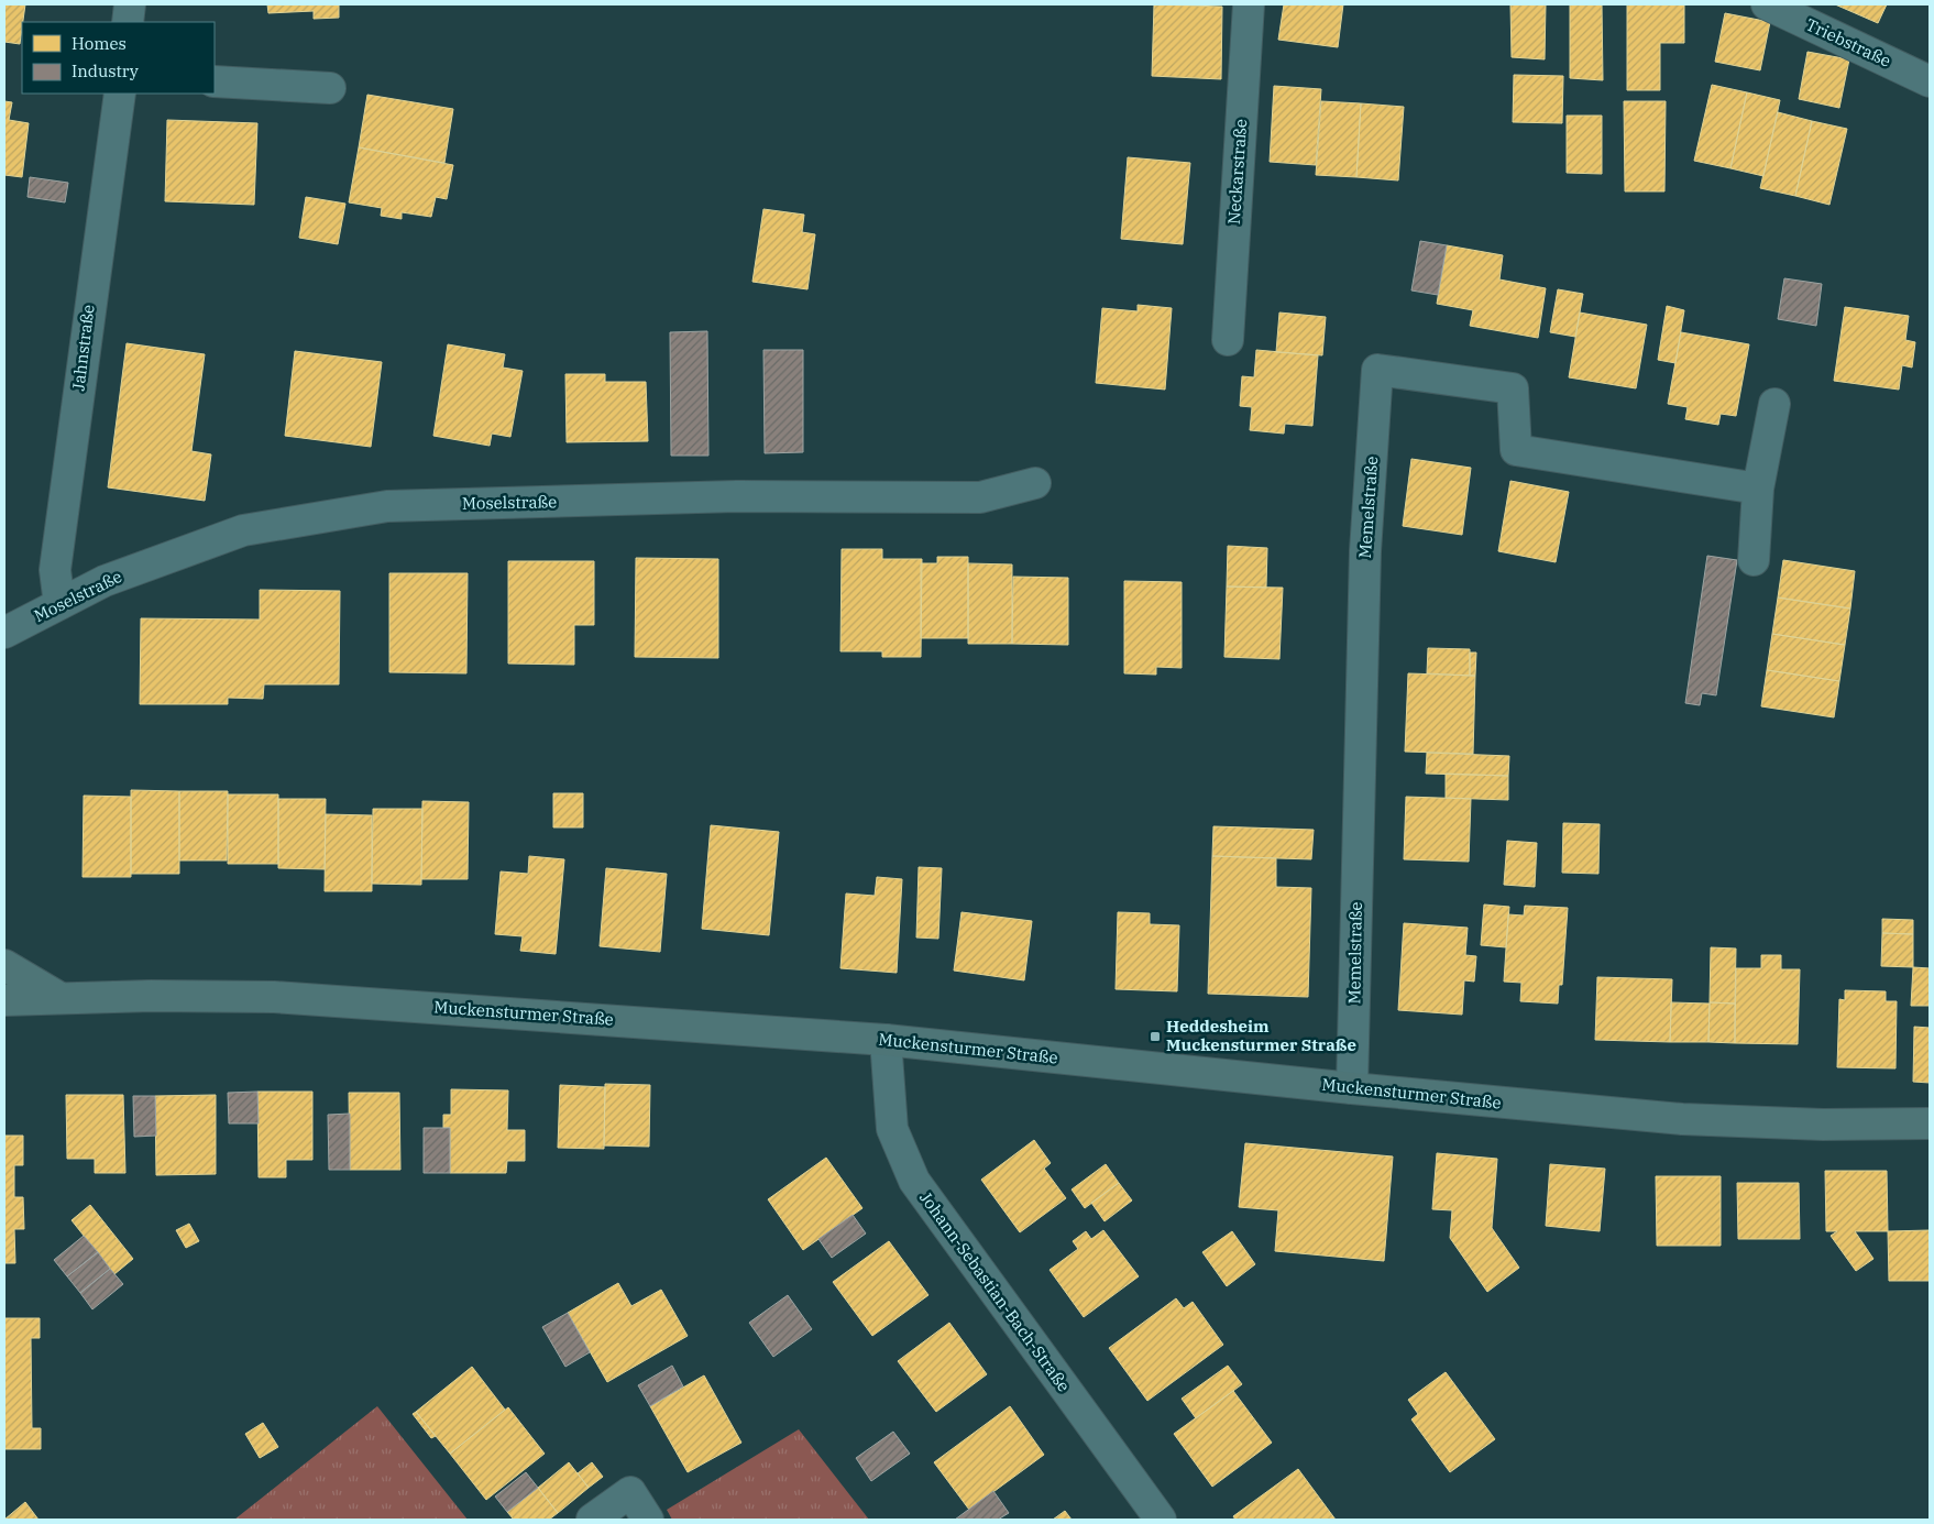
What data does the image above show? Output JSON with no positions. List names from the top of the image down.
{
  "streets": {
    "main road": ["Muckensturmer Straße"],
    "street": [
      "Triebstraße",
      "Neckarstraße",
      "Jahnstraße",
      "Moselstraße",
      "Memelstraße",
      "Johann-Sebastian-Bach-Straße"
    ]
  },
  "crossings": [
    ["Jahnstraße", "Moselstraße"],
    ["Memelstraße", "Muckensturmer Straße"],
    ["Muckensturmer Straße", "Johann-Sebastian-Bach-Straße"]
  ],
  "places": {
    "transit": ["Heddesheim Muckensturmer Straße"]
  },
  "legend": ["Homes", "Industry"]
}
